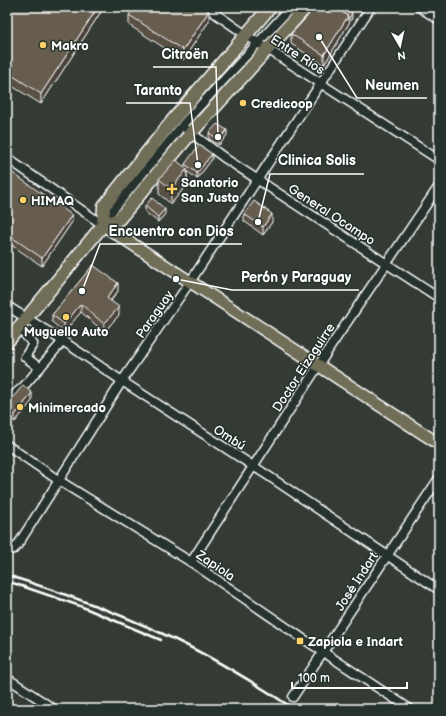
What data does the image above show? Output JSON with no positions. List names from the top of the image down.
{
  "streets": {
    "street": [
      "Entre Ríos",
      "General Ocampo",
      "Paraguay",
      "Doctor Eizaguirre",
      "Ombú",
      "Zapiola",
      "José Indart"
    ]
  },
  "crossings": [
    ["Entre Ríos", "Paraguay"],
    ["General Ocampo", "Paraguay"],
    ["General Ocampo", "Doctor Eizaguirre"],
    ["Paraguay", "Ombú"],
    ["Paraguay", "Zapiola"],
    ["Doctor Eizaguirre", "Ombú"],
    ["Doctor Eizaguirre", "Zapiola"],
    ["Ombú", "José Indart"],
    ["Zapiola", "José Indart"]
  ],
  "places": {
    "other": [
      "Neumen",
      "Makro",
      "Credicoop",
      "Citroën",
      "Taranto",
      "HIMAQ",
      "Clinica Solis",
      "Perón y Paraguay",
      "Encuentro con Dios",
      "Muguello Auto",
      "Minimercado"
    ],
    "health": ["Sanatorio San Justo"],
    "transit": ["Zapiola e Indart"]
  },
  "scale_bar": "100 m",
  "north": "bottom"
}
